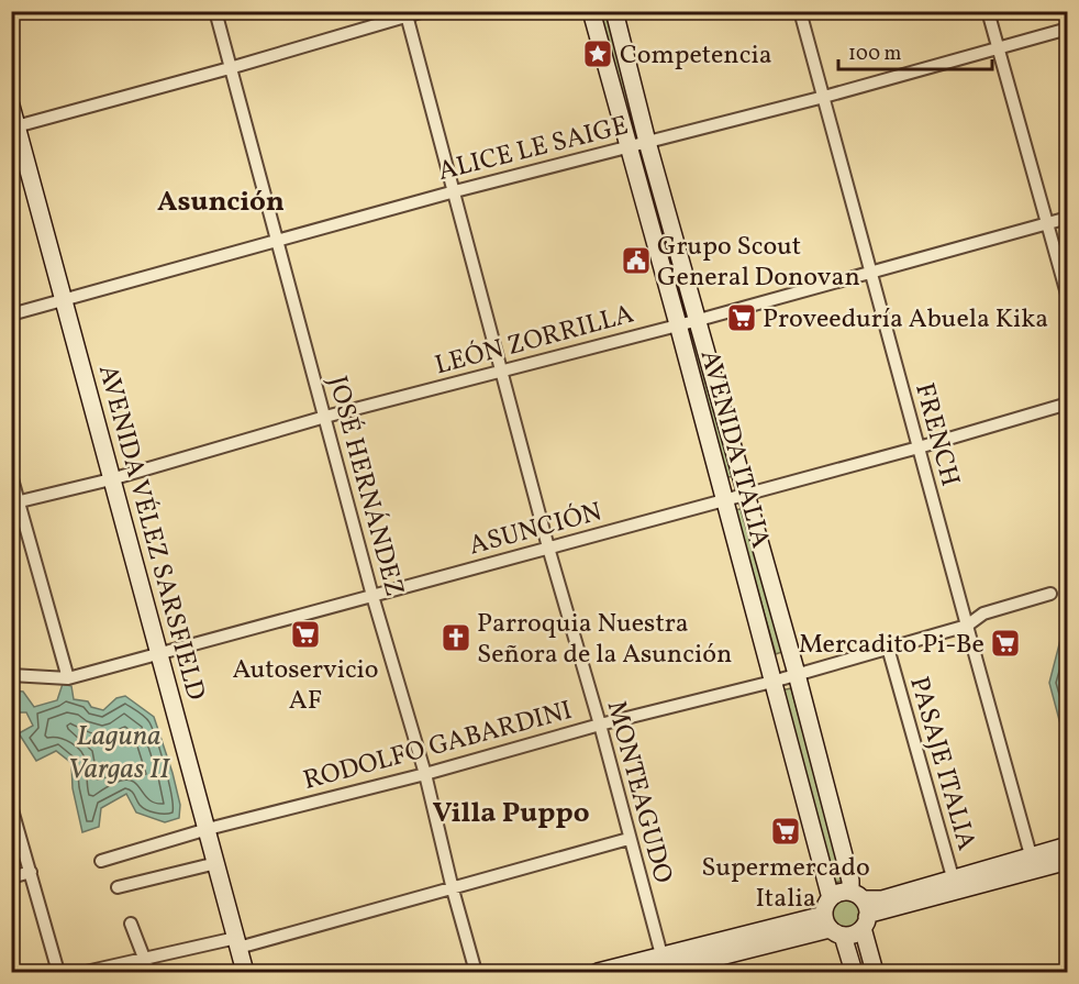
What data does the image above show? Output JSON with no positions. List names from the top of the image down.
{
  "streets": {
    "main road": ["AVENIDA ITALIA", "AVENIDA VÉLEZ SARSFIELD"],
    "street": [
      "ALICE LE SAIGE",
      "LEÓN ZORRILLA",
      "FRENCH",
      "JOSÉ HERNÁNDEZ",
      "ASUNCIÓN",
      "RODOLFO GABARDINI",
      "PASAJE ITALIA",
      "MONTEAGUDO"
    ]
  },
  "crossings": [
    ["ALICE LE SAIGE", "FRENCH"],
    ["ALICE LE SAIGE", "AVENIDA ITALIA"],
    ["ALICE LE SAIGE", "JOSÉ HERNÁNDEZ"],
    ["ALICE LE SAIGE", "AVENIDA VÉLEZ SARSFIELD"],
    ["ALICE LE SAIGE", "MONTEAGUDO"],
    ["LEÓN ZORRILLA", "FRENCH"],
    ["LEÓN ZORRILLA", "AVENIDA ITALIA"],
    ["LEÓN ZORRILLA", "JOSÉ HERNÁNDEZ"],
    ["LEÓN ZORRILLA", "AVENIDA VÉLEZ SARSFIELD"],
    ["LEÓN ZORRILLA", "MONTEAGUDO"],
    ["FRENCH", "ASUNCIÓN"],
    ["FRENCH", "RODOLFO GABARDINI"],
    ["AVENIDA ITALIA", "ASUNCIÓN"],
    ["AVENIDA ITALIA", "RODOLFO GABARDINI"],
    ["JOSÉ HERNÁNDEZ", "ASUNCIÓN"],
    ["JOSÉ HERNÁNDEZ", "RODOLFO GABARDINI"],
    ["ASUNCIÓN", "AVENIDA VÉLEZ SARSFIELD"],
    ["ASUNCIÓN", "MONTEAGUDO"],
    ["AVENIDA VÉLEZ SARSFIELD", "RODOLFO GABARDINI"],
    ["RODOLFO GABARDINI", "PASAJE ITALIA"],
    ["RODOLFO GABARDINI", "MONTEAGUDO"]
  ],
  "districts": ["Asunción", "Villa Puppo"],
  "water": ["Laguna Vargas II"],
  "places": {
    "place": ["Competencia"],
    "public building": ["Grupo Scout General Donovan"],
    "supermarket": [
      "Proveeduría Abuela Kika",
      "Autoservicio AF",
      "Mercadito Pi-Be",
      "Supermercado Italia"
    ],
    "church": ["Parroquia Nuestra Señora de la Asunción"]
  },
  "scale_bar": "100 m"
}
